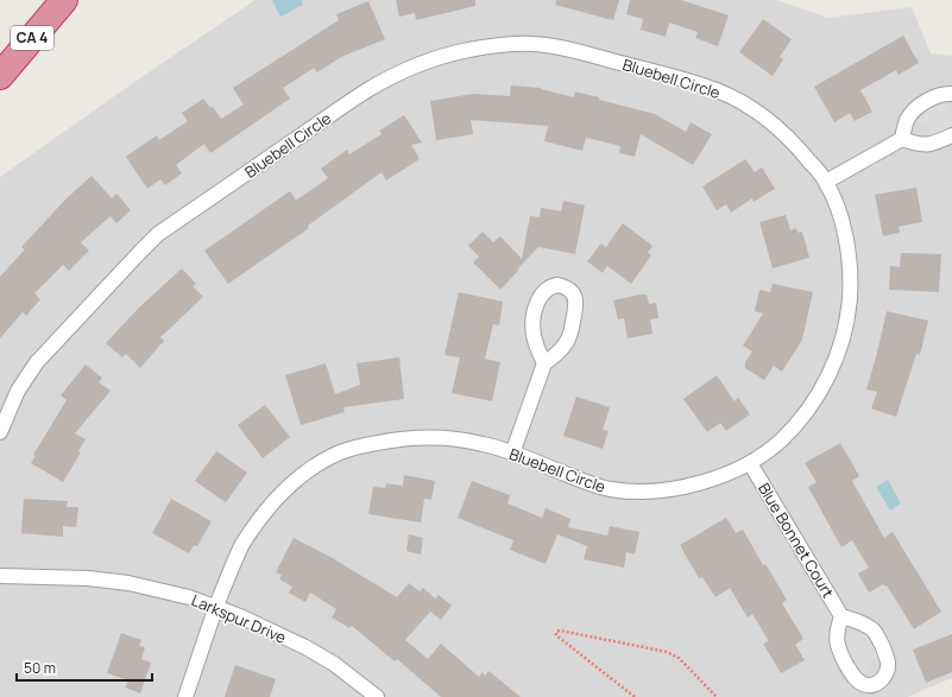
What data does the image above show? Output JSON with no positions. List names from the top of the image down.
{
  "streets": {
    "highway": ["CA 4"],
    "street": ["Bluebell Circle", "Blue Bonnet Court", "Larkspur Drive"]
  },
  "crossings": [
    ["Bluebell Circle", "Blue Bonnet Court"],
    ["Bluebell Circle", "Larkspur Drive"]
  ],
  "scale_bar": "50 m"
}
